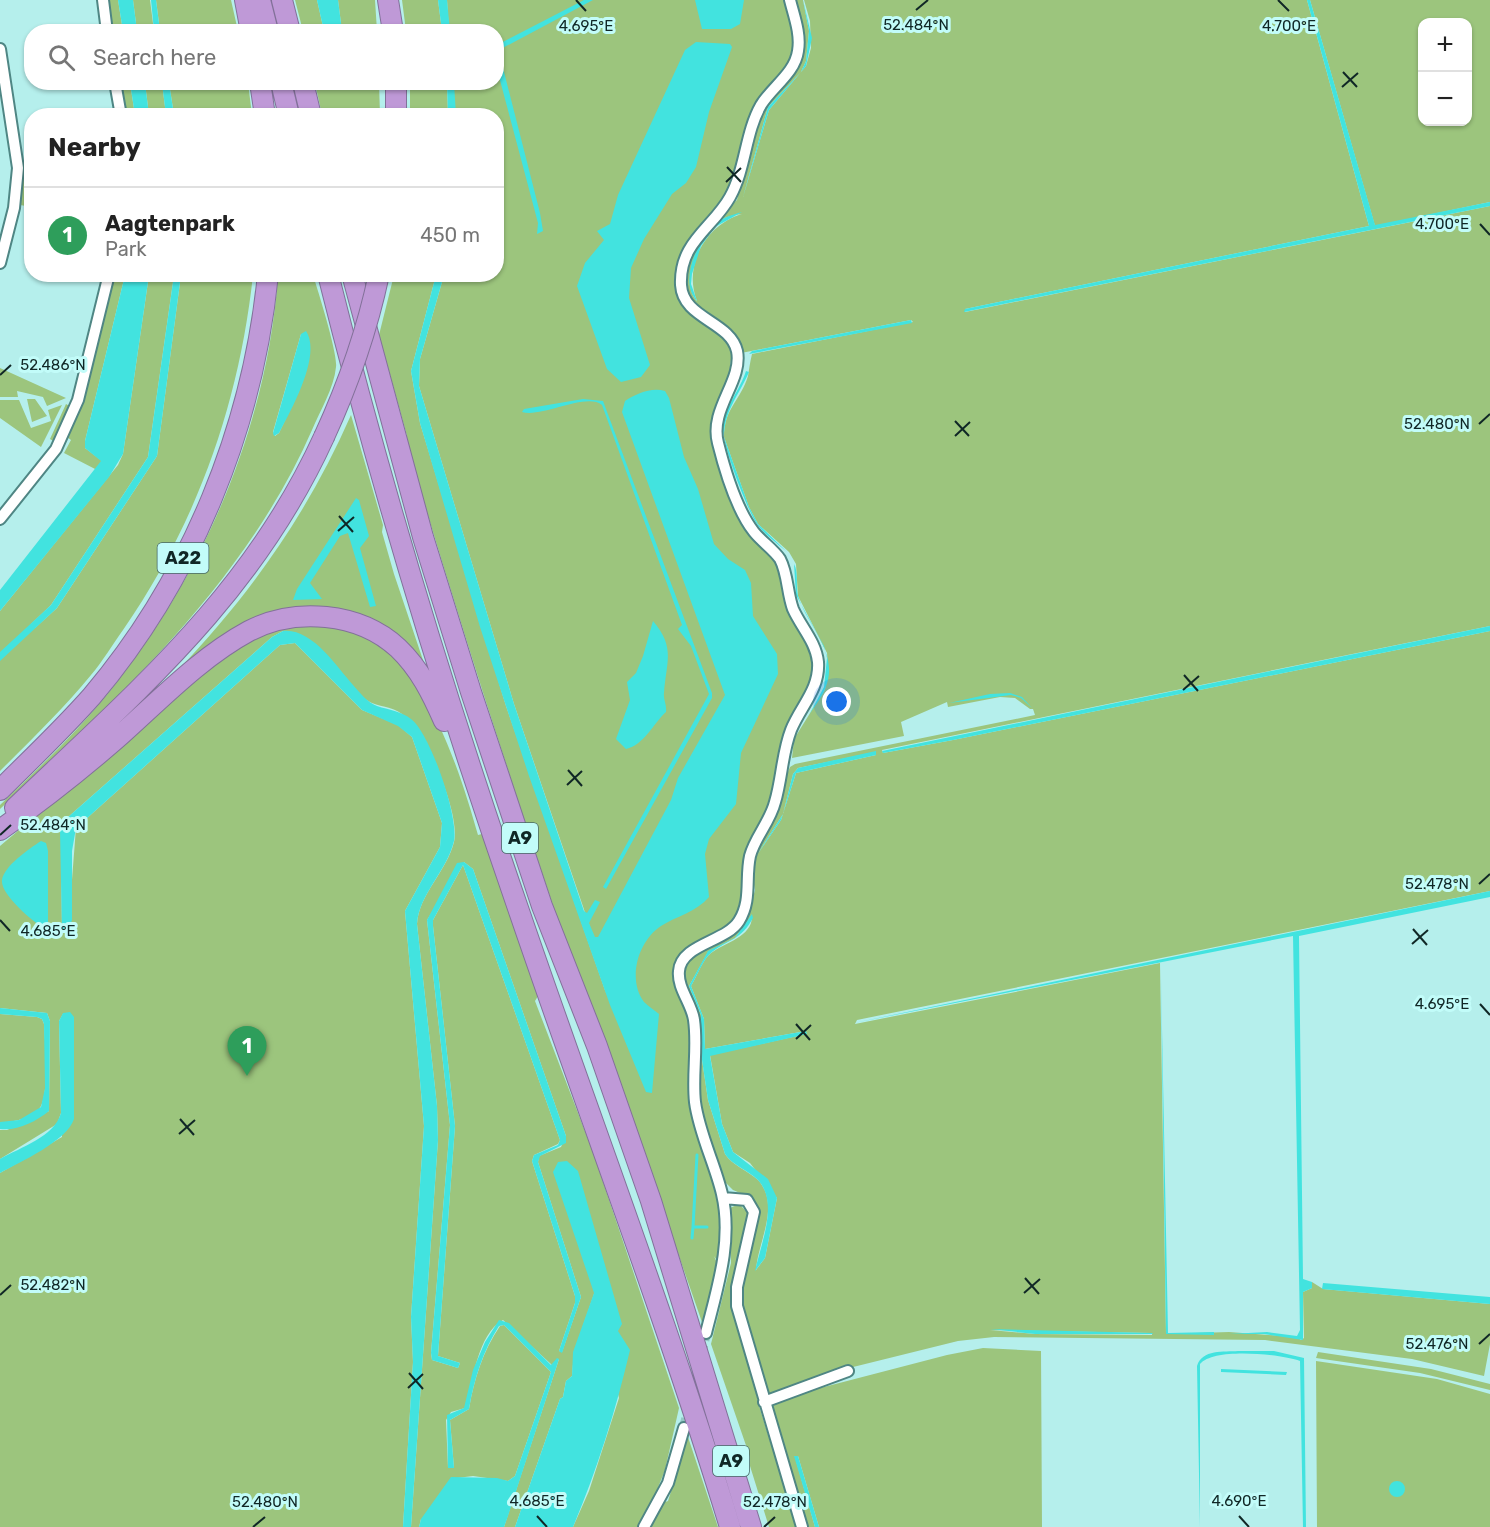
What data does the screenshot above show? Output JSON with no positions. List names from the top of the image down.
{
  "streets": {
    "highway": ["A22", "A9"]
  },
  "page": {
    "map_buttons": ["+", "−"],
    "search": "Search here",
    "heading": "Nearby",
    "list": [
      {
        "mark": "1",
        "name": "Aagtenpark",
        "note": "Park",
        "value": "450 m"
      }
    ],
    "pins": "1"
  },
  "coordinates": [
    "52.484°N",
    "4.700°E",
    "4.695°E",
    "52.486°N",
    "52.480°N",
    "52.478°N",
    "4.685°E",
    "52.482°N",
    "52.476°N",
    "4.690°E"
  ]
}
